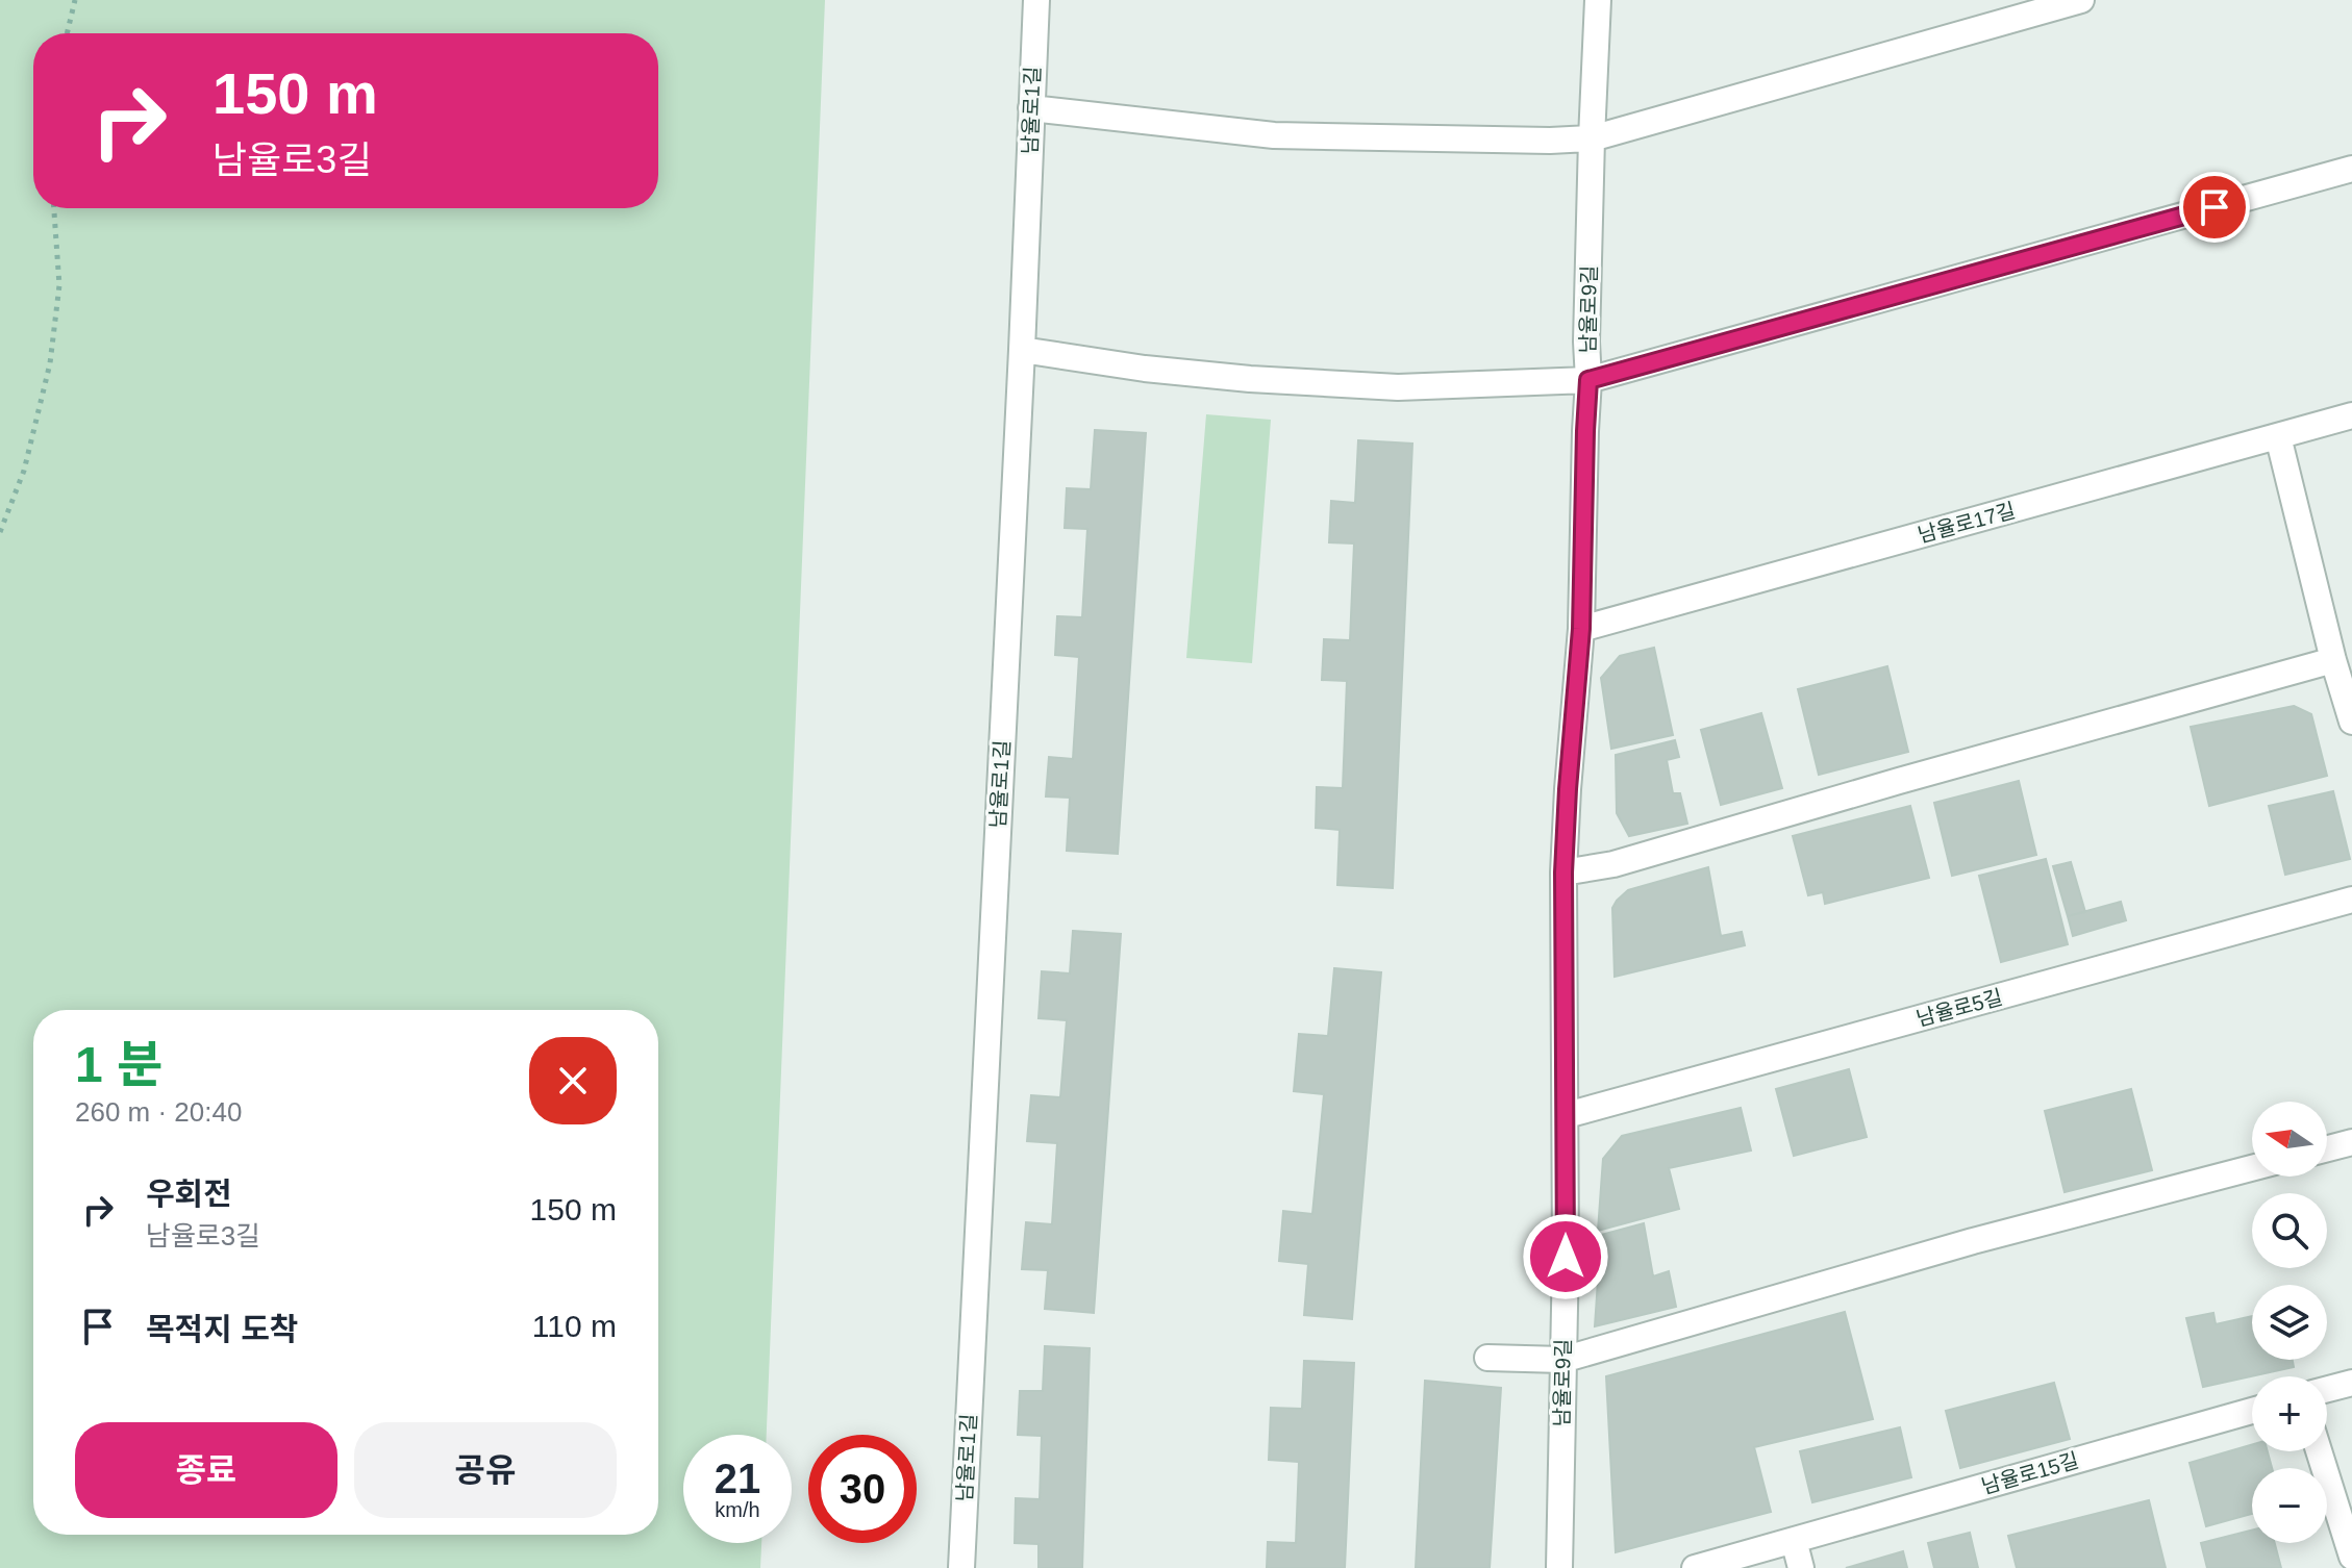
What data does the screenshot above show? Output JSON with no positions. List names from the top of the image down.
{
  "streets": {
    "street": [
      "남율로1길",
      "남율로9길",
      "남율로17길",
      "남율로5길",
      "남율로15길"
    ]
  },
  "crossings": [
    ["남율로9길", "남율로17길"],
    ["남율로9길", "남율로5길"]
  ],
  "north": "left",
  "page": {
    "turn": ["150 m", "남율로3길"],
    "heading": ["1 분", "260 m · 20:40"],
    "map_buttons": ["+", "−"],
    "list": [
      {
        "name": "우회전",
        "note": "남율로3길",
        "value": "150 m"
      },
      {
        "name": "목적지 도착",
        "value": "110 m"
      }
    ],
    "buttons": ["종료", "공유"],
    "speed": "21 km/h",
    "limit": "30"
  }
}
